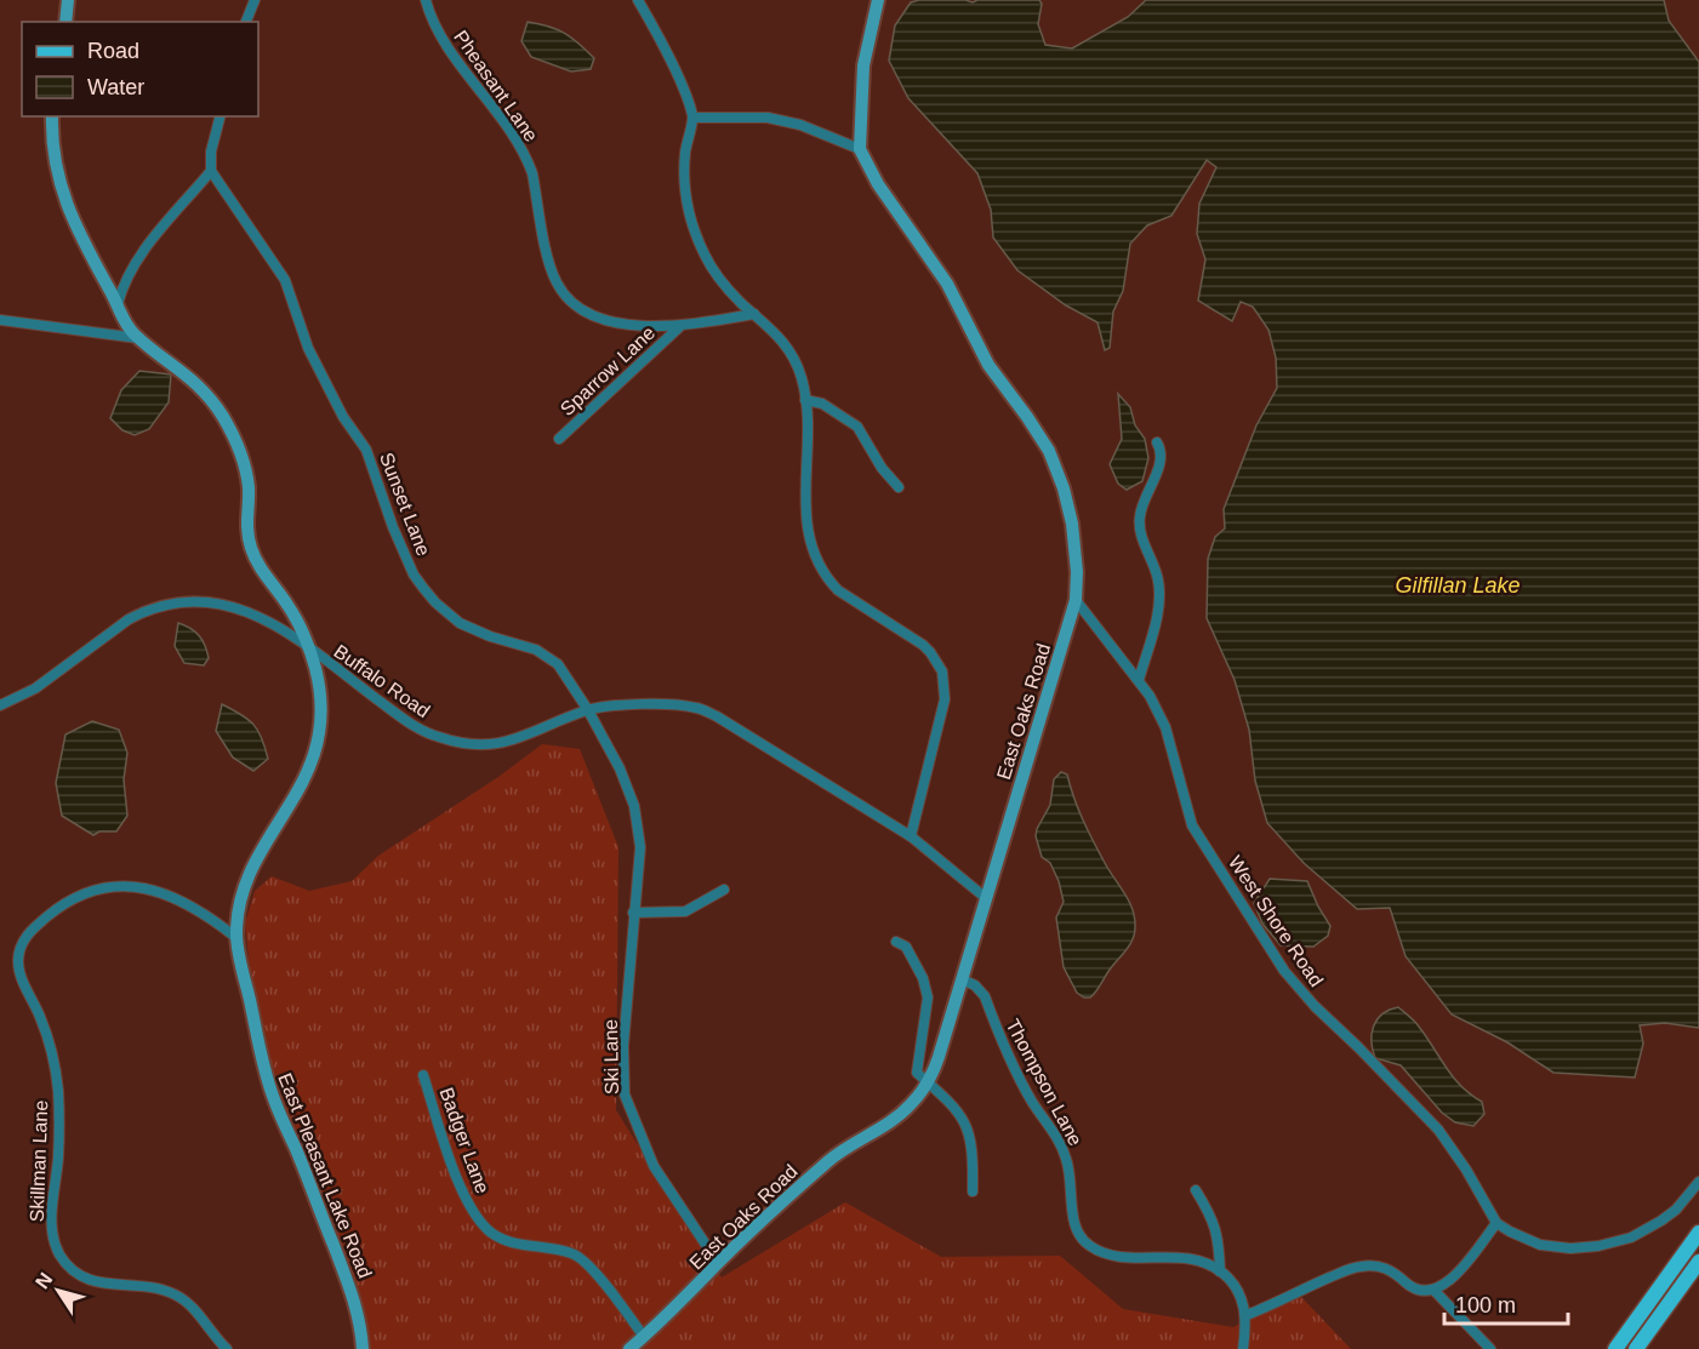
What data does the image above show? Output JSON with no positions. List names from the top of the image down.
{
  "streets": {
    "street": [
      "Pheasant Lane",
      "Sparrow Lane",
      "Sunset Lane",
      "Buffalo Road",
      "East Oaks Road",
      "West Shore Road",
      "Ski Lane",
      "Thompson Lane",
      "Badger Lane",
      "Skillman Lane",
      "East Pleasant Lake Road"
    ]
  },
  "crossings": [
    ["Pheasant Lane", "Sparrow Lane"],
    ["Sunset Lane", "Buffalo Road"],
    ["Sunset Lane", "Ski Lane"],
    ["Buffalo Road", "East Oaks Road"],
    ["Buffalo Road", "Ski Lane"],
    ["Buffalo Road", "East Pleasant Lake Road"],
    ["East Oaks Road", "West Shore Road"],
    ["East Oaks Road", "Ski Lane"],
    ["East Oaks Road", "Thompson Lane"],
    ["East Oaks Road", "Badger Lane"],
    ["Skillman Lane", "East Pleasant Lake Road"]
  ],
  "water": ["Gilfillan Lake"],
  "legend": ["Road", "Water"],
  "scale_bar": "100 m",
  "north": "top left"
}
